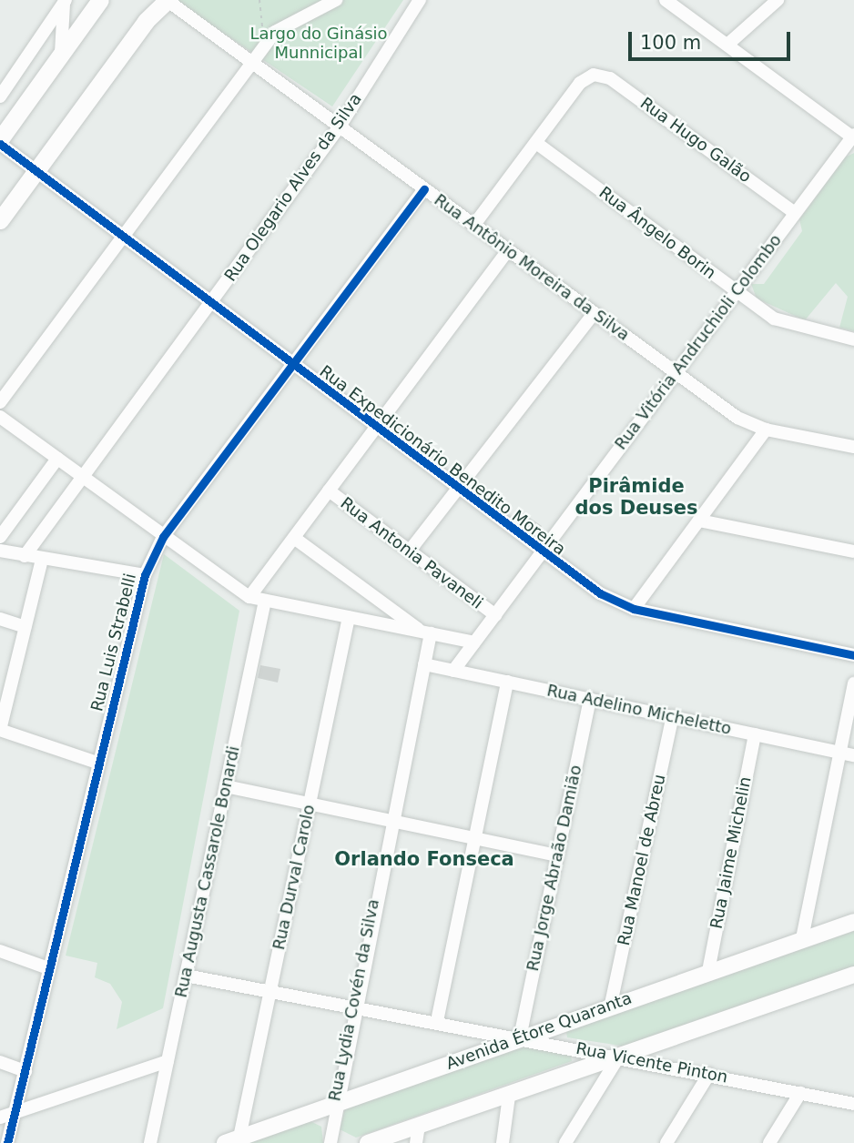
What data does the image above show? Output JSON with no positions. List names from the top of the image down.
{
  "streets": {
    "street": [
      "Rua Hugo Galão",
      "Rua Olegario Alves da Silva",
      "Rua Ângelo Borin",
      "Rua Antônio Moreira da Silva",
      "Rua Vitória Andruchioli Colombo",
      "Rua Expedicionário Benedito Moreira",
      "Rua Antonia Pavaneli",
      "Rua Luis Strabelli",
      "Rua Adelino Micheletto",
      "Rua Jaime Michelin",
      "Rua Manoel de Abreu",
      "Rua Jorge Abraão Damião",
      "Rua Augusta Cassarole Bonardi",
      "Rua Durval Carolo",
      "Rua Lydia Covén da Silva",
      "Avenida Étore Quaranta",
      "Rua Vicente Pinton"
    ]
  },
  "crossings": [
    ["Rua Hugo Galão", "Rua Ângelo Borin"],
    ["Rua Hugo Galão", "Rua Vitória Andruchioli Colombo"],
    ["Rua Olegario Alves da Silva", "Rua Antônio Moreira da Silva"],
    ["Rua Olegario Alves da Silva", "Rua Expedicionário Benedito Moreira"],
    ["Rua Ângelo Borin", "Rua Vitória Andruchioli Colombo"],
    ["Rua Antônio Moreira da Silva", "Rua Vitória Andruchioli Colombo"],
    ["Rua Antônio Moreira da Silva", "Rua Luis Strabelli"],
    ["Rua Vitória Andruchioli Colombo", "Rua Expedicionário Benedito Moreira"],
    ["Rua Vitória Andruchioli Colombo", "Rua Antonia Pavaneli"],
    ["Rua Vitória Andruchioli Colombo", "Rua Adelino Micheletto"],
    ["Rua Expedicionário Benedito Moreira", "Rua Luis Strabelli"],
    ["Rua Adelino Micheletto", "Rua Jaime Michelin"],
    ["Rua Adelino Micheletto", "Rua Manoel de Abreu"],
    ["Rua Adelino Micheletto", "Rua Jorge Abraão Damião"],
    ["Rua Adelino Micheletto", "Rua Lydia Covén da Silva"],
    ["Rua Jaime Michelin", "Avenida Étore Quaranta"],
    ["Rua Manoel de Abreu", "Avenida Étore Quaranta"],
    ["Rua Jorge Abraão Damião", "Avenida Étore Quaranta"],
    ["Rua Jorge Abraão Damião", "Rua Vicente Pinton"],
    ["Rua Augusta Cassarole Bonardi", "Rua Vicente Pinton"],
    ["Rua Durval Carolo", "Avenida Étore Quaranta"],
    ["Rua Durval Carolo", "Rua Vicente Pinton"],
    ["Rua Lydia Covén da Silva", "Avenida Étore Quaranta"],
    ["Rua Lydia Covén da Silva", "Rua Vicente Pinton"],
    ["Avenida Étore Quaranta", "Rua Vicente Pinton"]
  ],
  "districts": ["Pirâmide dos Deuses", "Orlando Fonseca"],
  "parks": ["Largo do Ginásio Munnicipal"],
  "scale_bar": "100 m"
}
